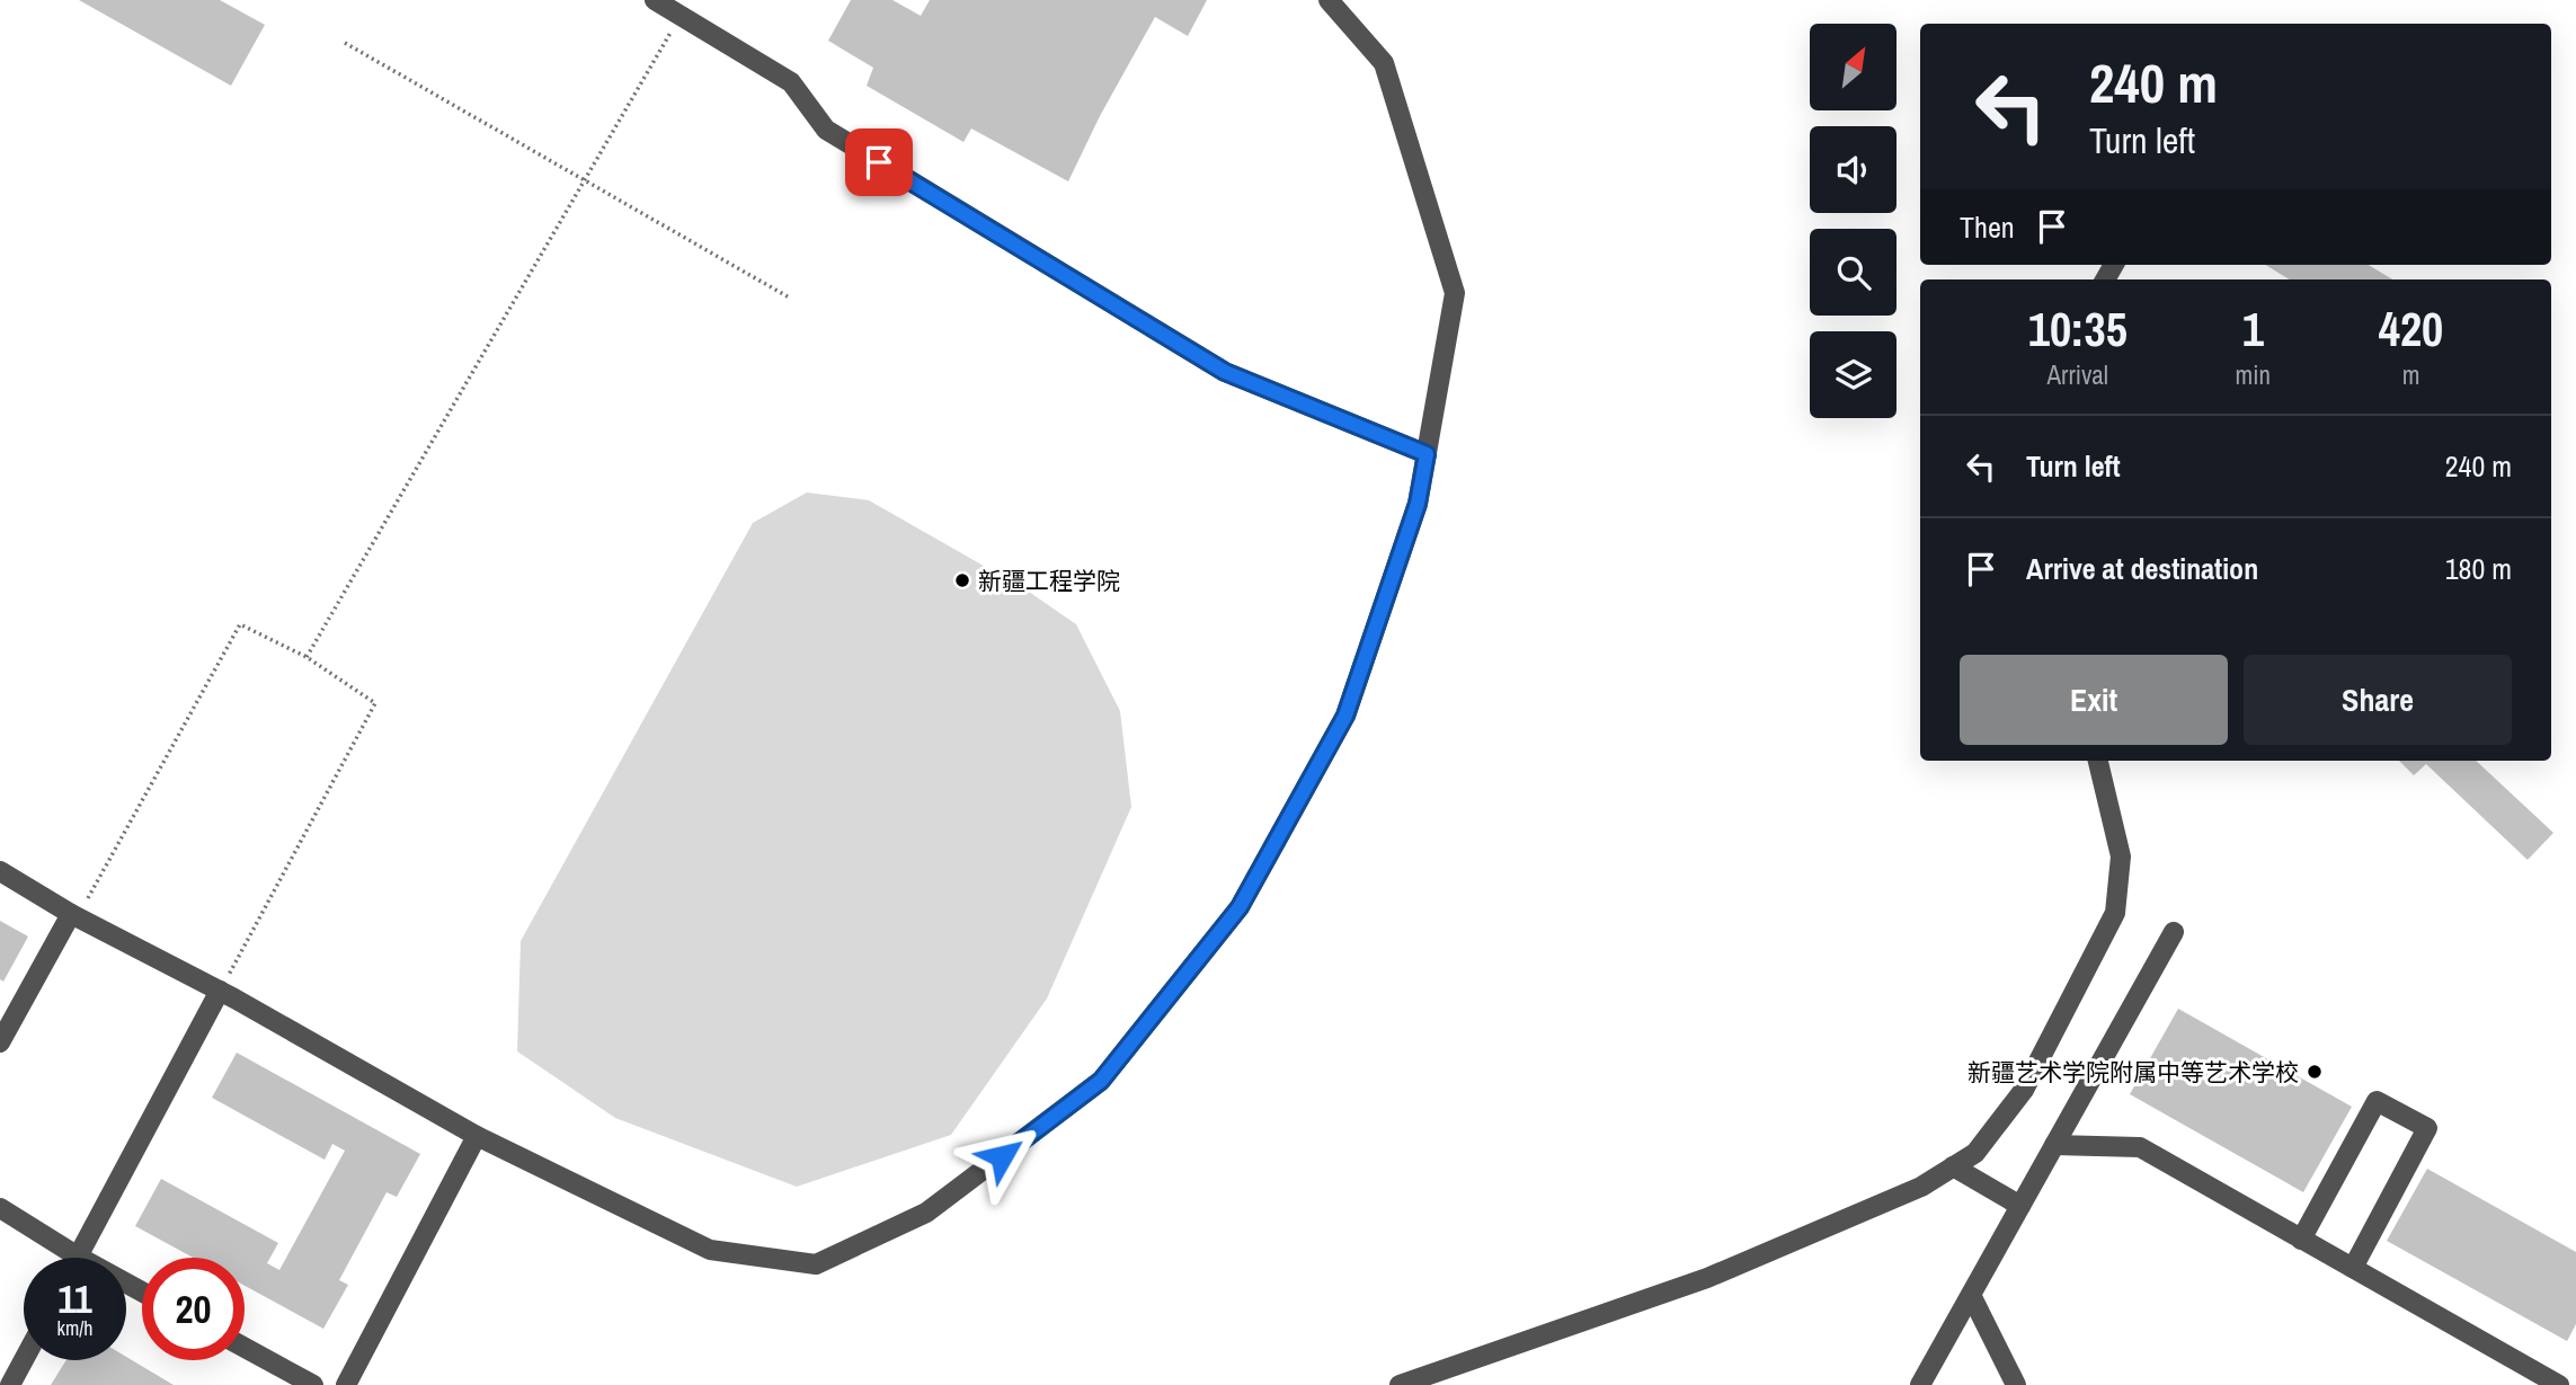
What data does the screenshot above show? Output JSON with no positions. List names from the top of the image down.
{
  "places": ["新疆工程学院", "新疆艺术学院附属中等艺术学校"],
  "north": "top right",
  "page": {
    "turn": ["240 m", "Turn left"],
    "then": "Then",
    "eta": [
      "10:35",
      "Arrival",
      "1",
      "min",
      "420",
      "m"
    ],
    "list": [
      {
        "name": "Turn left",
        "value": "240 m"
      },
      {
        "name": "Arrive at destination",
        "value": "180 m"
      }
    ],
    "buttons": ["Exit", "Share"],
    "speed": "11 km/h",
    "limit": "20"
  }
}
